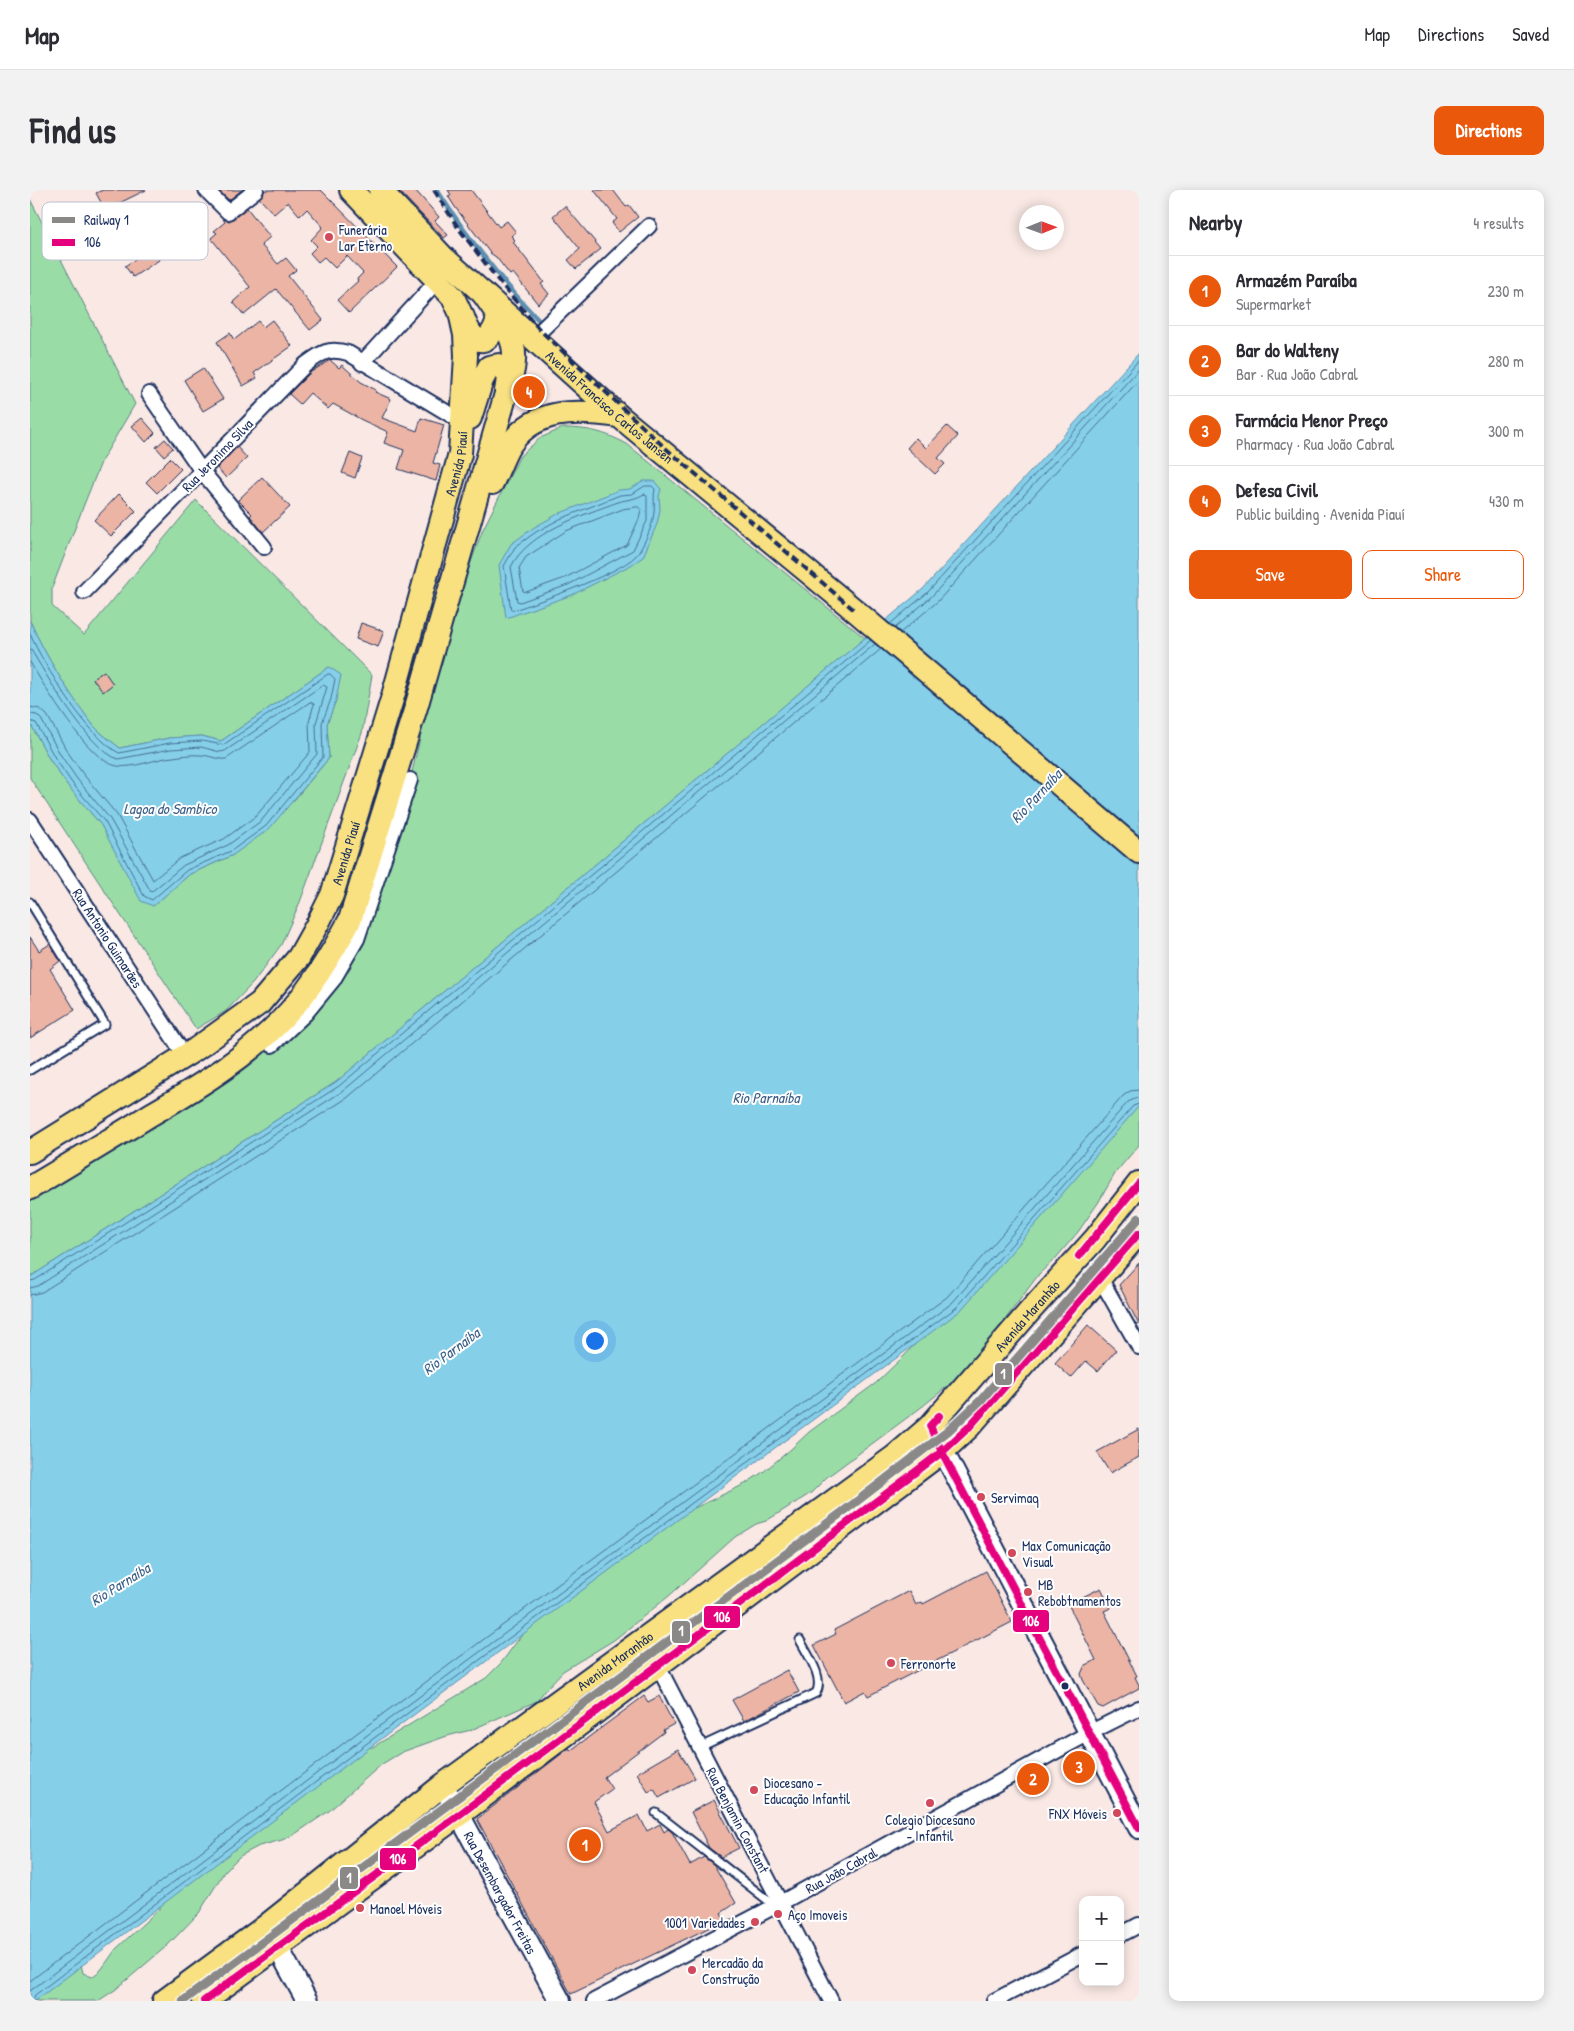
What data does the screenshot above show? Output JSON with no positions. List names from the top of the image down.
{
  "streets": {
    "main road": [
      "Avenida Francisco Carlos Jansen",
      "Avenida Piauí",
      "Avenida Maranhão",
      "Rua Desembargador Freitas"
    ],
    "street": [
      "Rua Jeronimo Silva",
      "Rua Antonio Guimarães",
      "Rua Benjamin Constant",
      "Rua João Cabral"
    ]
  },
  "crossings": [
    ["Avenida Francisco Carlos Jansen", "Avenida Piauí"],
    ["Rua Jeronimo Silva", "Avenida Piauí"],
    ["Avenida Piauí", "Rua Antonio Guimarães"],
    ["Avenida Maranhão", "Rua Benjamin Constant"],
    ["Avenida Maranhão", "Rua Desembargador Freitas"],
    ["Rua Benjamin Constant", "Rua João Cabral"]
  ],
  "water": ["Rio Parnaíba", "Lagoa do Sambico"],
  "places": [
    "Funerária Lar Eterno",
    "Servimaq",
    "Max Comunicação Visual",
    "MB Rebobtnamentos",
    "Ferronorte",
    "Diocesano - Educação Infantil",
    "Colegio Diocesano - Infantil",
    "FNX Móveis",
    "Manoel Móveis",
    "Aço Imoveis",
    "1001 Variedades",
    "Mercadão da Construção"
  ],
  "lines": ["transit line 106", "rail line 1"],
  "legend": ["Railway 1", "106"],
  "north": "right",
  "page": {
    "header": "Map",
    "nav": ["Map", "Directions", "Saved"],
    "buttons": [
      "Directions",
      ["Save", "Share"]
    ],
    "title": "Find us",
    "heading": ["Nearby", "4 results"],
    "list": [
      {
        "mark": "1",
        "name": "Armazém Paraíba",
        "note": "Supermarket",
        "value": "230 m"
      },
      {
        "mark": "2",
        "name": "Bar do Walteny",
        "note": "Bar · Rua João Cabral",
        "value": "280 m"
      },
      {
        "mark": "3",
        "name": "Farmácia Menor Preço",
        "note": "Pharmacy · Rua João Cabral",
        "value": "300 m"
      },
      {
        "mark": "4",
        "name": "Defesa Civil",
        "note": "Public building · Avenida Piauí",
        "value": "430 m"
      }
    ],
    "pins": [
      "4",
      "3",
      "2",
      "1"
    ],
    "map_buttons": ["+", "−"]
  }
}
